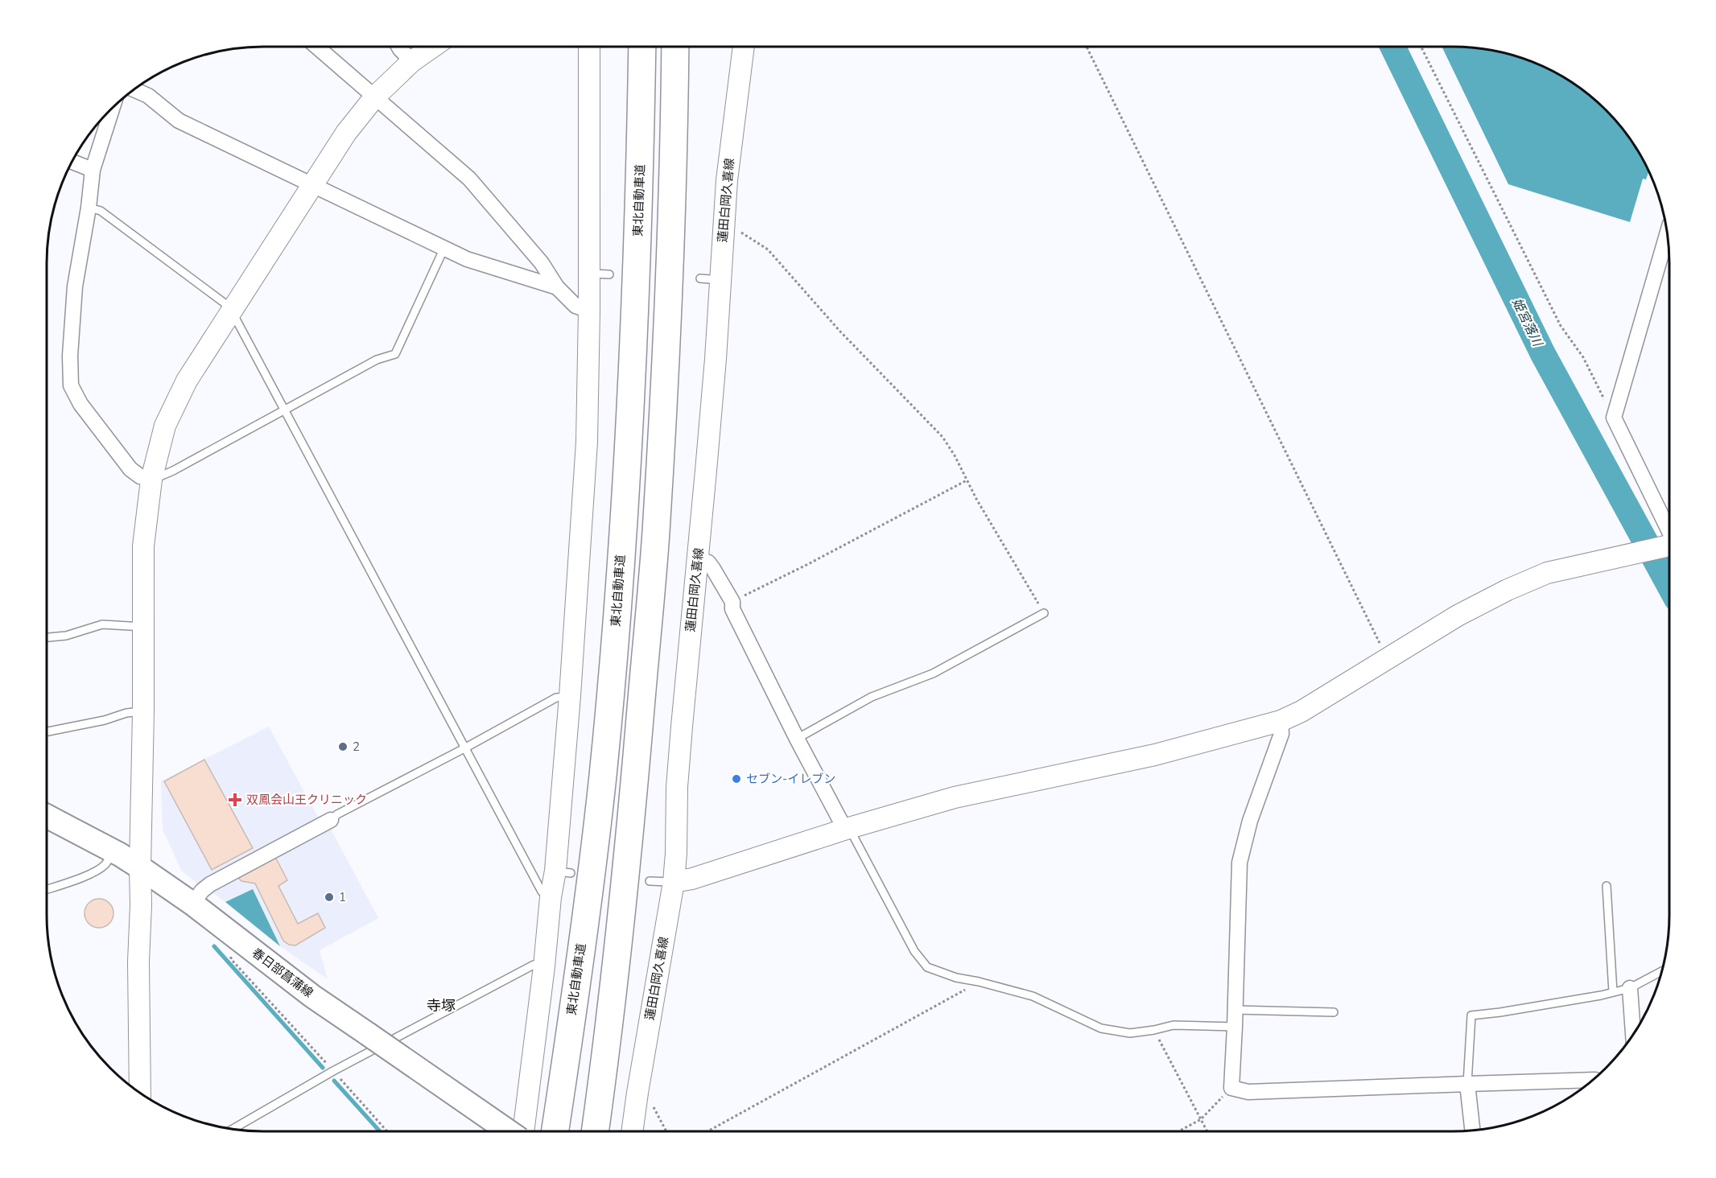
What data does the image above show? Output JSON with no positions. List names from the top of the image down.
{
  "streets": {
    "highway": ["東北自動車道"],
    "main road": ["春日部菖蒲線"],
    "street": ["蓮田白岡久喜線"]
  },
  "districts": ["寺塚"],
  "water": ["姫宮落川"],
  "places": {
    "other": ["2", "セブン-イレブン", "1"],
    "health": ["双鳳会山王クリニック"]
  }
}
